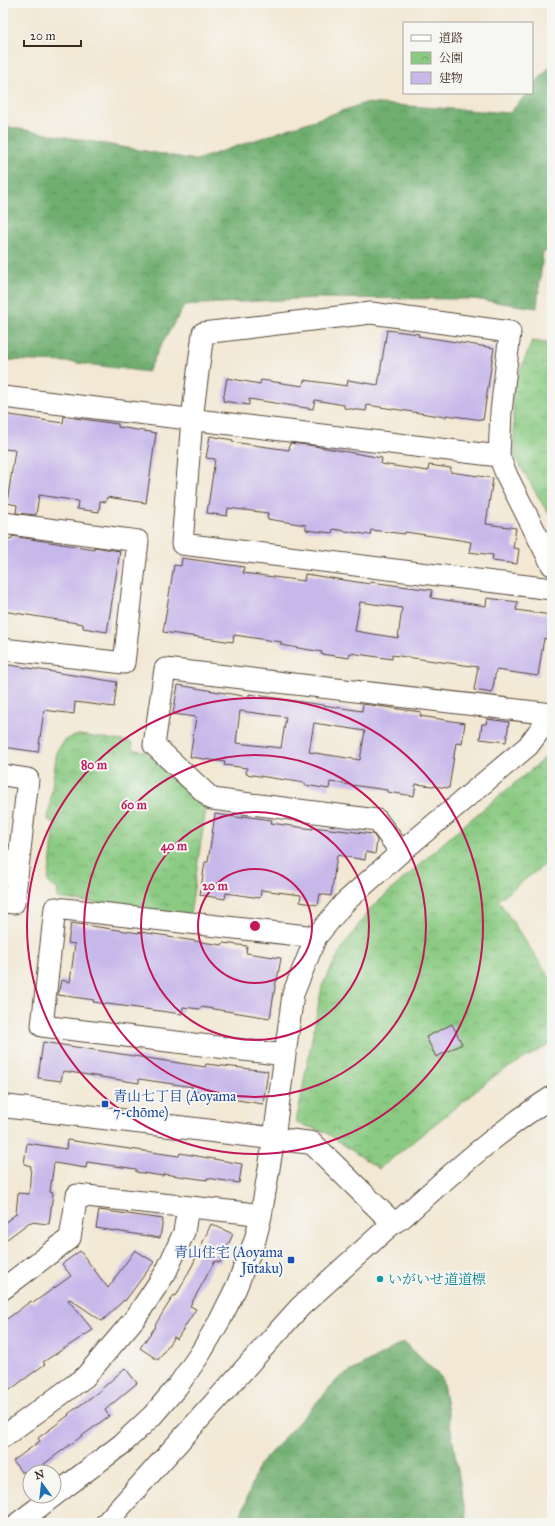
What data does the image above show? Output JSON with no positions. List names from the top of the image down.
{
  "places": {
    "transit": ["青山七丁目 (Aoyama 7-chōme)", "青山住宅 (Aoyama Jūtaku)"],
    "other": ["いがいせ道道標"]
  },
  "legend": ["道路", "公園", "建物"],
  "scale_bar": "20 m",
  "north": "top",
  "rings": [
    "80 m",
    "60 m",
    "40 m",
    "20 m"
  ]
}
